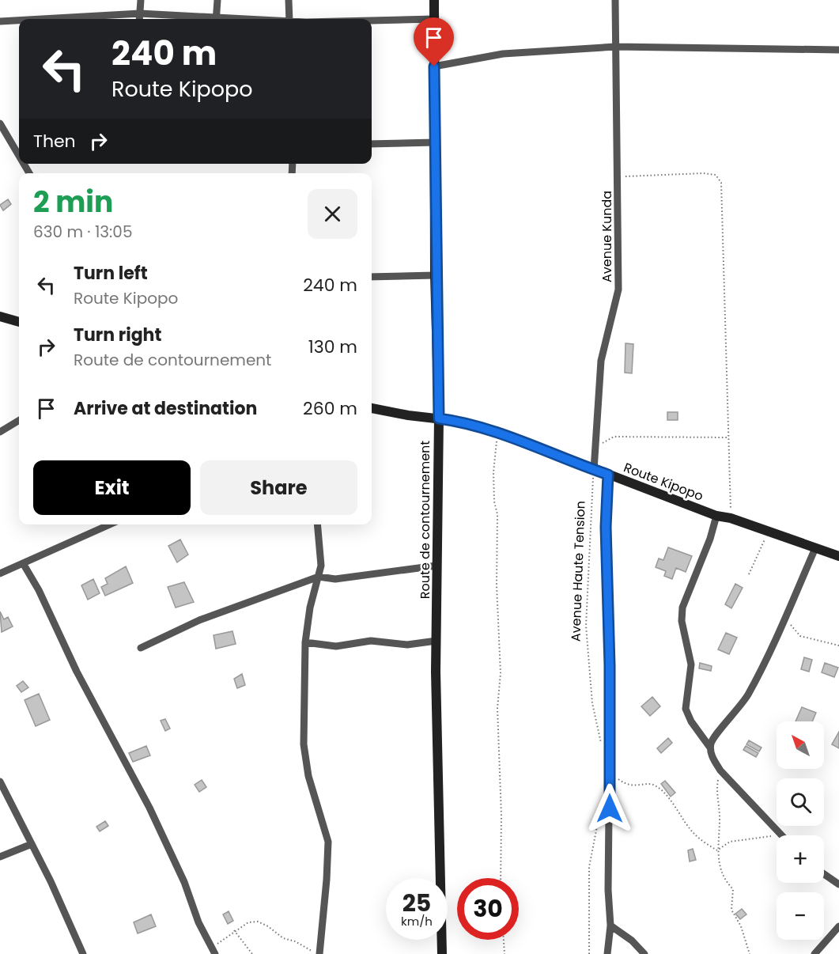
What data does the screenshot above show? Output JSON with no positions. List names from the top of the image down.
{
  "streets": {
    "street": ["Avenue Kunda", "Route Kipopo", "Route de contournement"],
    "path": ["Avenue Haute Tension"]
  },
  "crossings": [
    ["Avenue Kunda", "Route Kipopo"],
    ["Avenue Kunda", "Avenue Haute Tension"],
    ["Route Kipopo", "Route de contournement"],
    ["Route Kipopo", "Avenue Haute Tension"]
  ],
  "north": "top left",
  "page": {
    "turn": ["240 m", "Route Kipopo"],
    "then": "Then",
    "heading": ["2 min", "630 m · 13:05"],
    "list": [
      {
        "name": "Turn left",
        "note": "Route Kipopo",
        "value": "240 m"
      },
      {
        "name": "Turn right",
        "note": "Route de contournement",
        "value": "130 m"
      },
      {
        "name": "Arrive at destination",
        "value": "260 m"
      }
    ],
    "buttons": ["Exit", "Share"],
    "map_buttons": ["+", "−"],
    "speed": "25 km/h",
    "limit": "30"
  }
}
